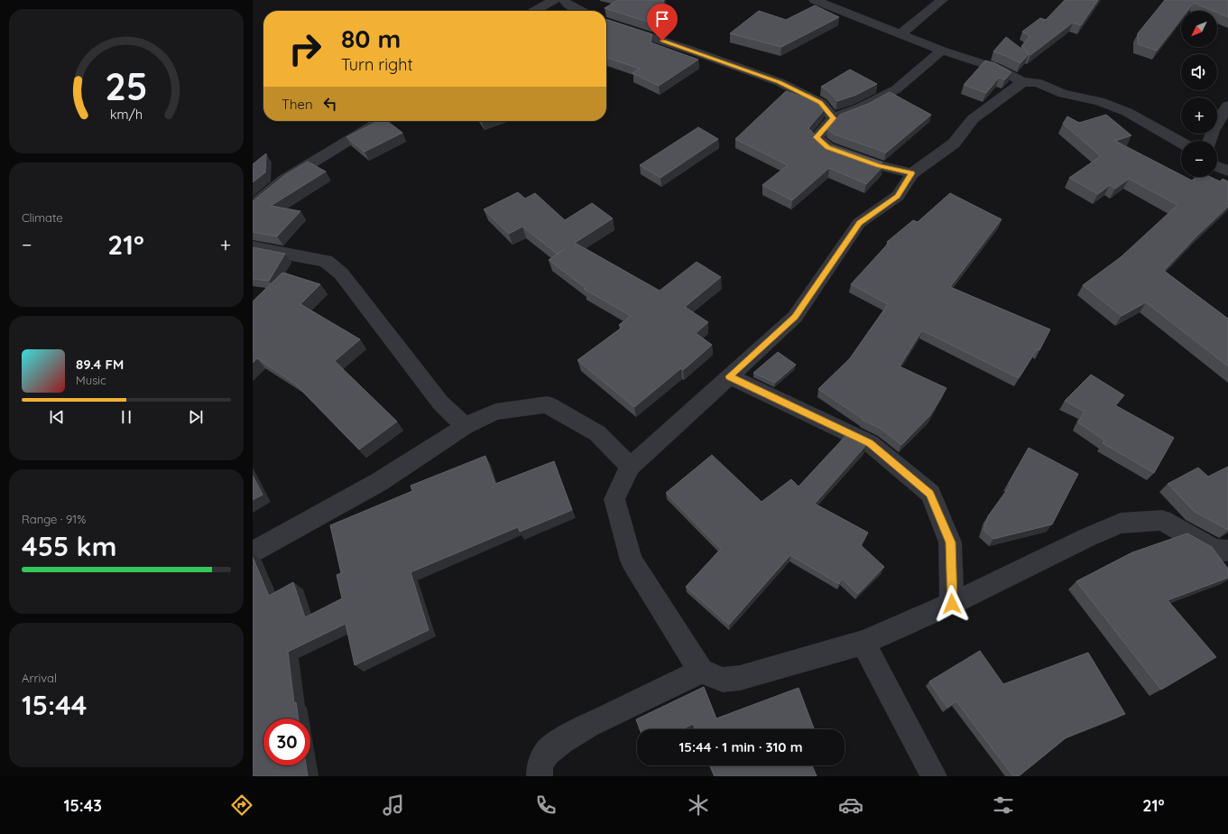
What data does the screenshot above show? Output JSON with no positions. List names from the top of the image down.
{
  "north": "bottom left",
  "page": {
    "map_buttons": ["+", "−"],
    "turn": ["80 m", "Turn right"],
    "then": "Then",
    "tile": [
      "Climate",
      ["Range · 91%", "455 km"],
      ["Arrival", "15:44"]
    ],
    "heat": ["−", "21°", "+"],
    "song": ["89.4 FM", "Music"],
    "limit": "30",
    "trip": "15:44 · 1 min · 310 m",
    "tabs": ["15:43", "21°"],
    "gauge": ["25", "km/h"]
  }
}
